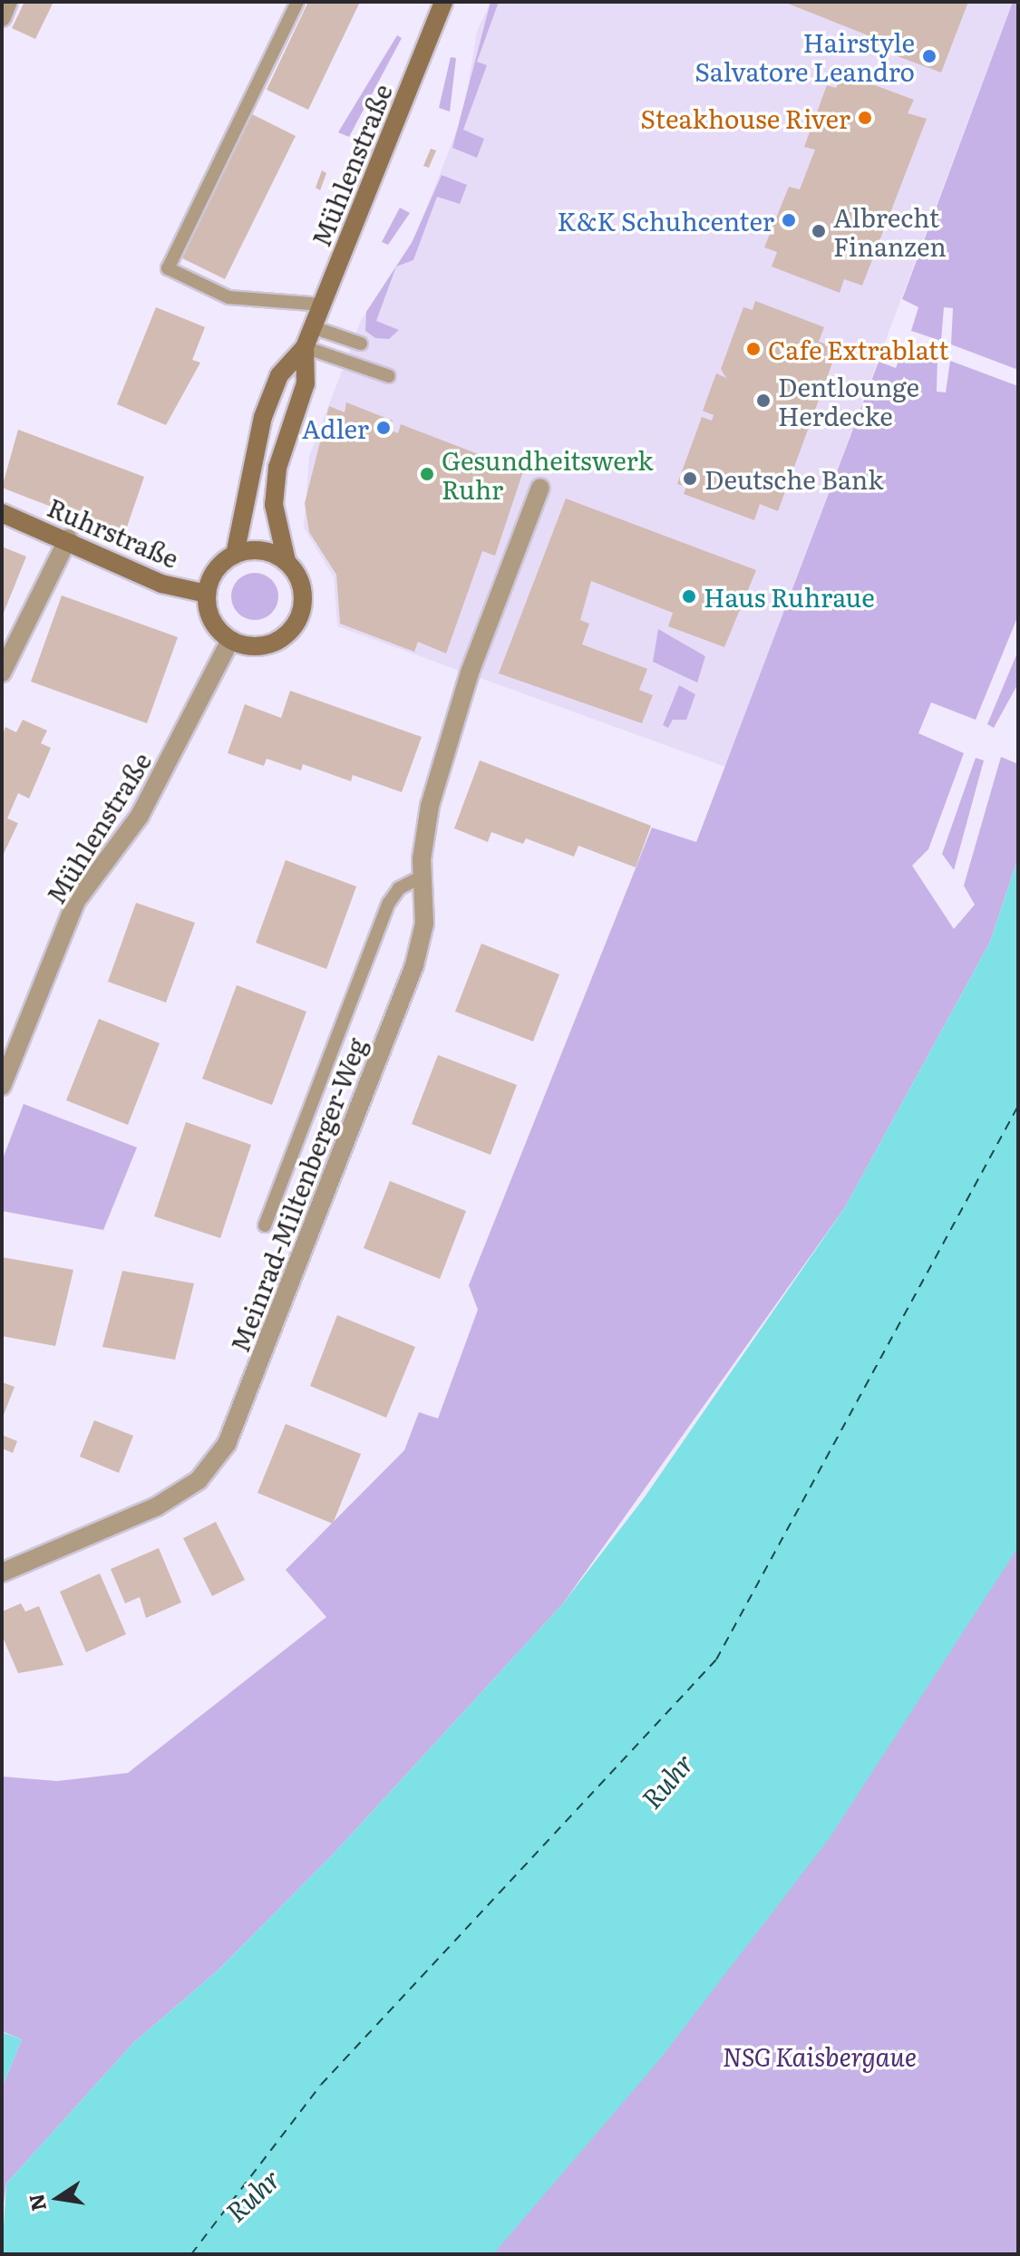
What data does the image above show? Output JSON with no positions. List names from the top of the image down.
{
  "streets": {
    "main road": ["Mühlenstraße", "Ruhrstraße"],
    "street": ["Meinrad-Miltenberger-Weg"]
  },
  "crossings": [
    ["Mühlenstraße", "Ruhrstraße"]
  ],
  "water": ["Ruhr"],
  "parks": ["NSG Kaisbergaue"],
  "places": [
    "Hairstyle Salvatore Leandro",
    "Steakhouse River",
    "K&K Schuhcenter",
    "Albrecht Finanzen",
    "Cafe Extrablatt",
    "Dentlounge Herdecke",
    "Adler",
    "Gesundheitswerk Ruhr",
    "Deutsche Bank",
    "Haus Ruhraue"
  ],
  "north": "left"
}
